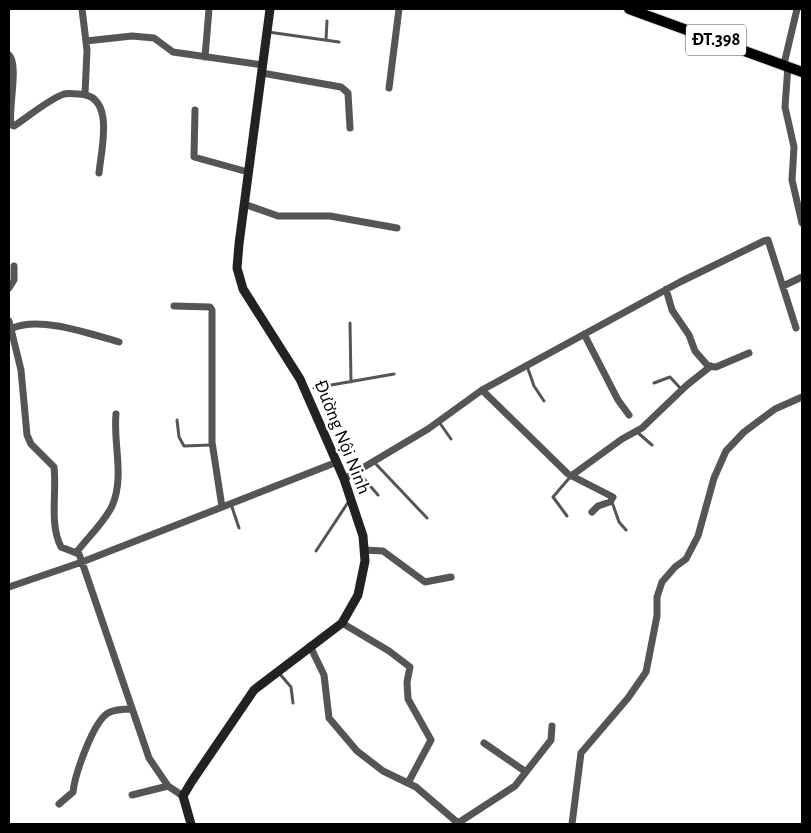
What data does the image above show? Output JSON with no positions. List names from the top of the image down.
{
  "streets": {
    "main road": ["ĐT.398"],
    "street": ["Đường Nội Ninh"]
  }
}
